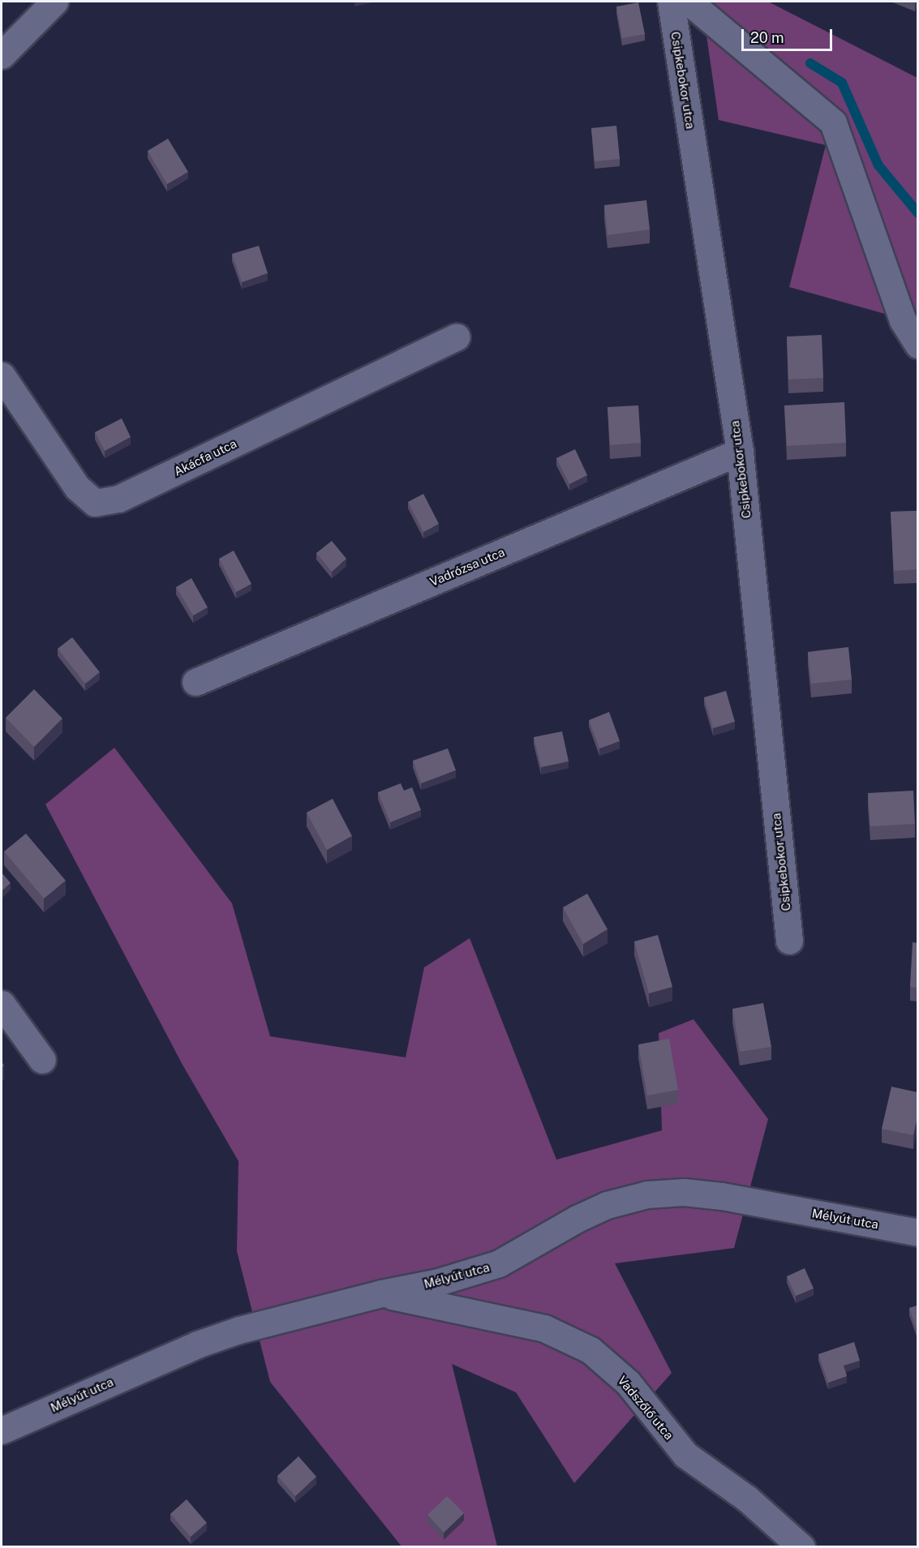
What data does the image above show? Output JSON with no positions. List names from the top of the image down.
{
  "streets": {
    "street": [
      "Csipkebokor utca",
      "Akácfa utca",
      "Vadrózsa utca",
      "Mélyút utca",
      "Vadszőlő utca"
    ]
  },
  "crossings": [
    ["Csipkebokor utca", "Vadrózsa utca"],
    ["Mélyút utca", "Vadszőlő utca"]
  ],
  "scale_bar": "20 m"
}
